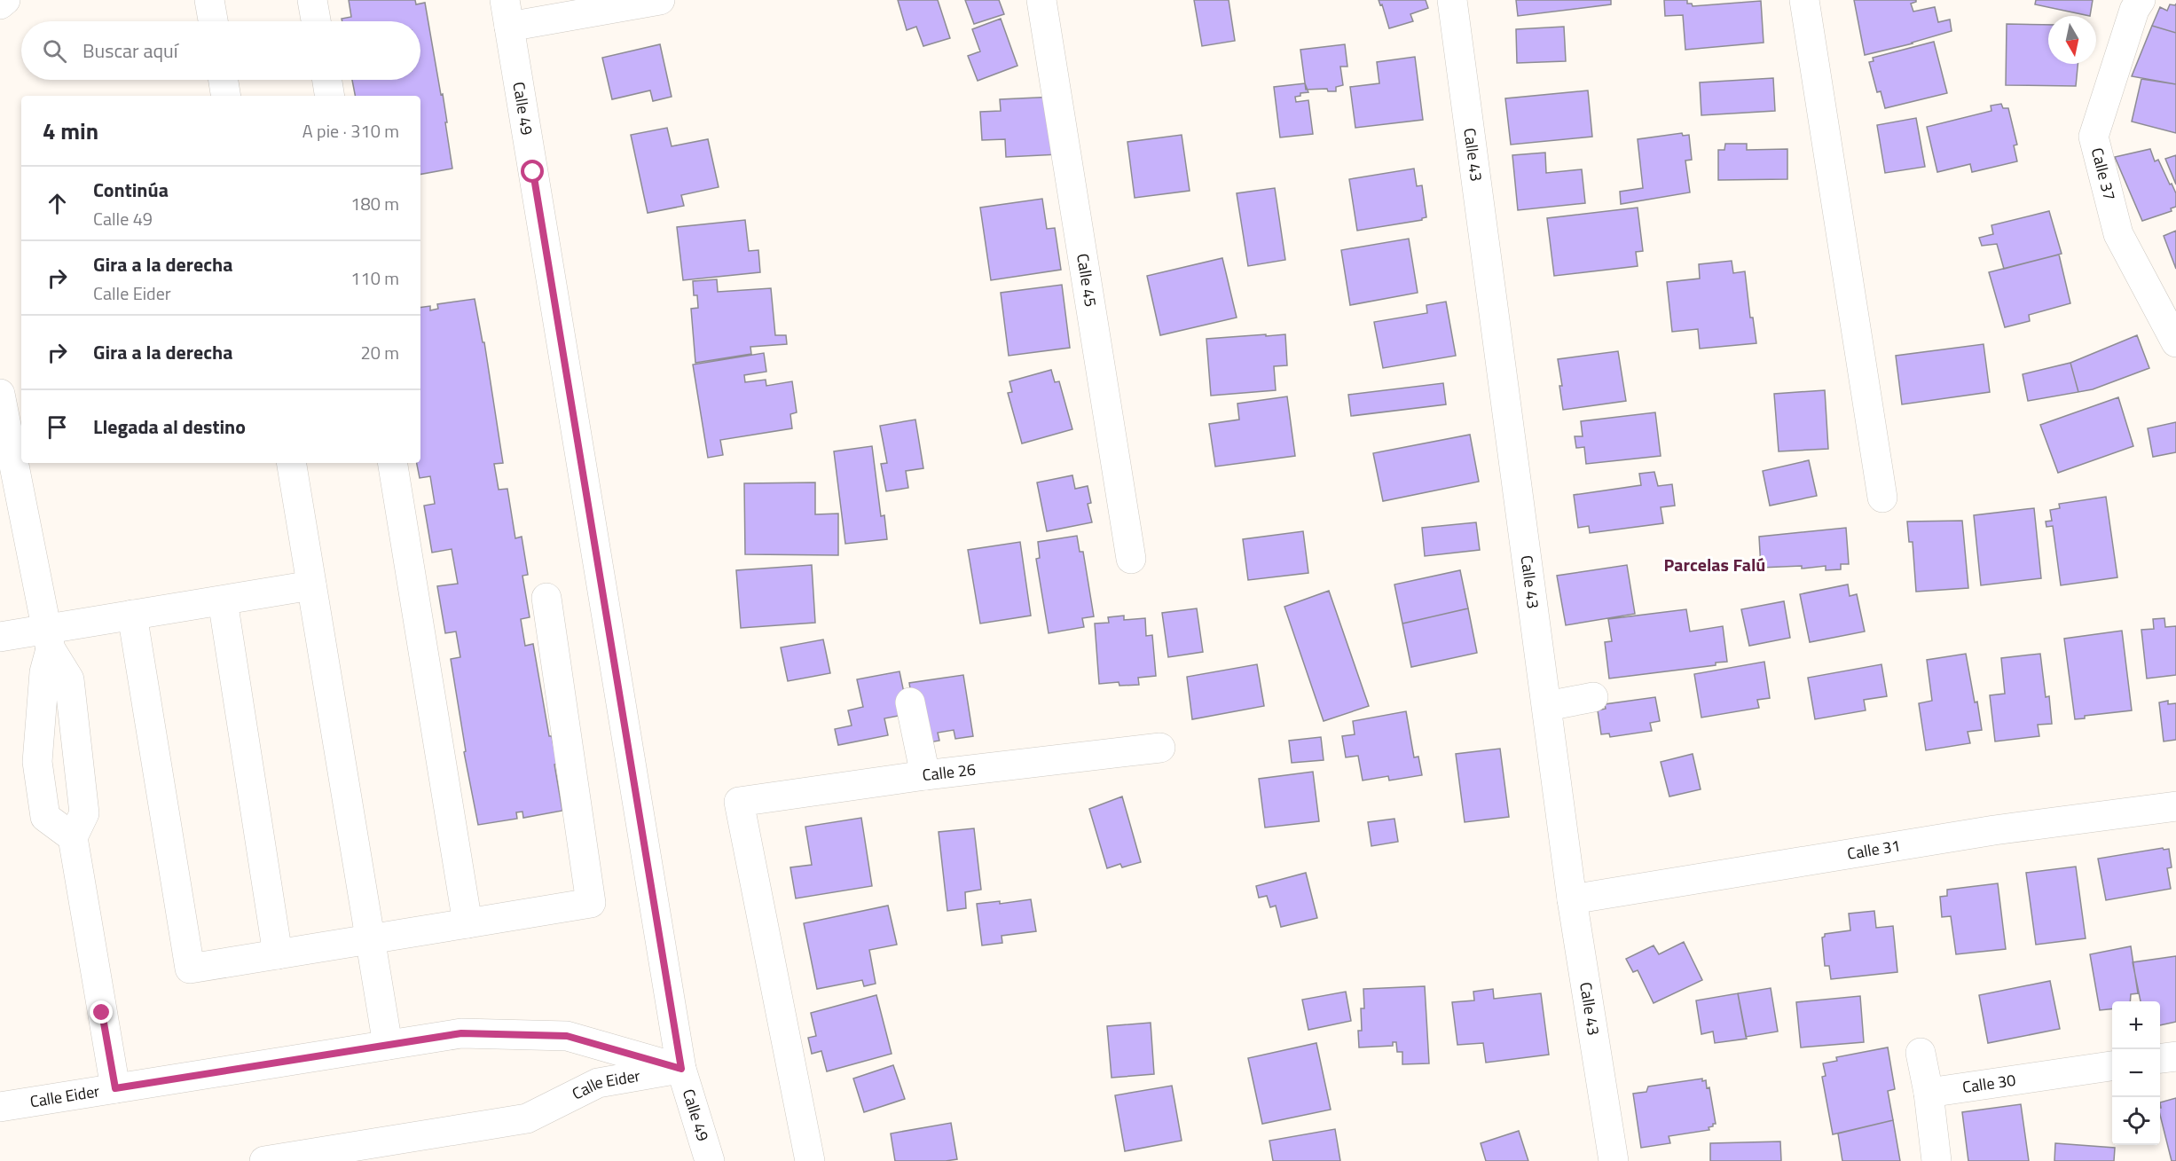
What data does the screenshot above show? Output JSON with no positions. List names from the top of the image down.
{
  "streets": {
    "street": [
      "Calle 49",
      "Calle 43",
      "Calle 37",
      "Calle 45",
      "Calle 26",
      "Calle 31",
      "Calle 30",
      "Calle Eider"
    ]
  },
  "crossings": [
    ["Calle 49", "Calle Eider"],
    ["Calle 43", "Calle 31"]
  ],
  "districts": ["Parcelas Falú"],
  "north": "bottom",
  "page": {
    "search": "Buscar aquí",
    "heading": ["4 min", "A pie · 310 m"],
    "list": [
      ["Continúa", "Calle 49", "180 m"],
      ["Gira a la derecha", "Calle Eider", "110 m"],
      ["Gira a la derecha", "20 m"],
      "Llegada al destino"
    ],
    "map_buttons": ["+", "−"]
  }
}
